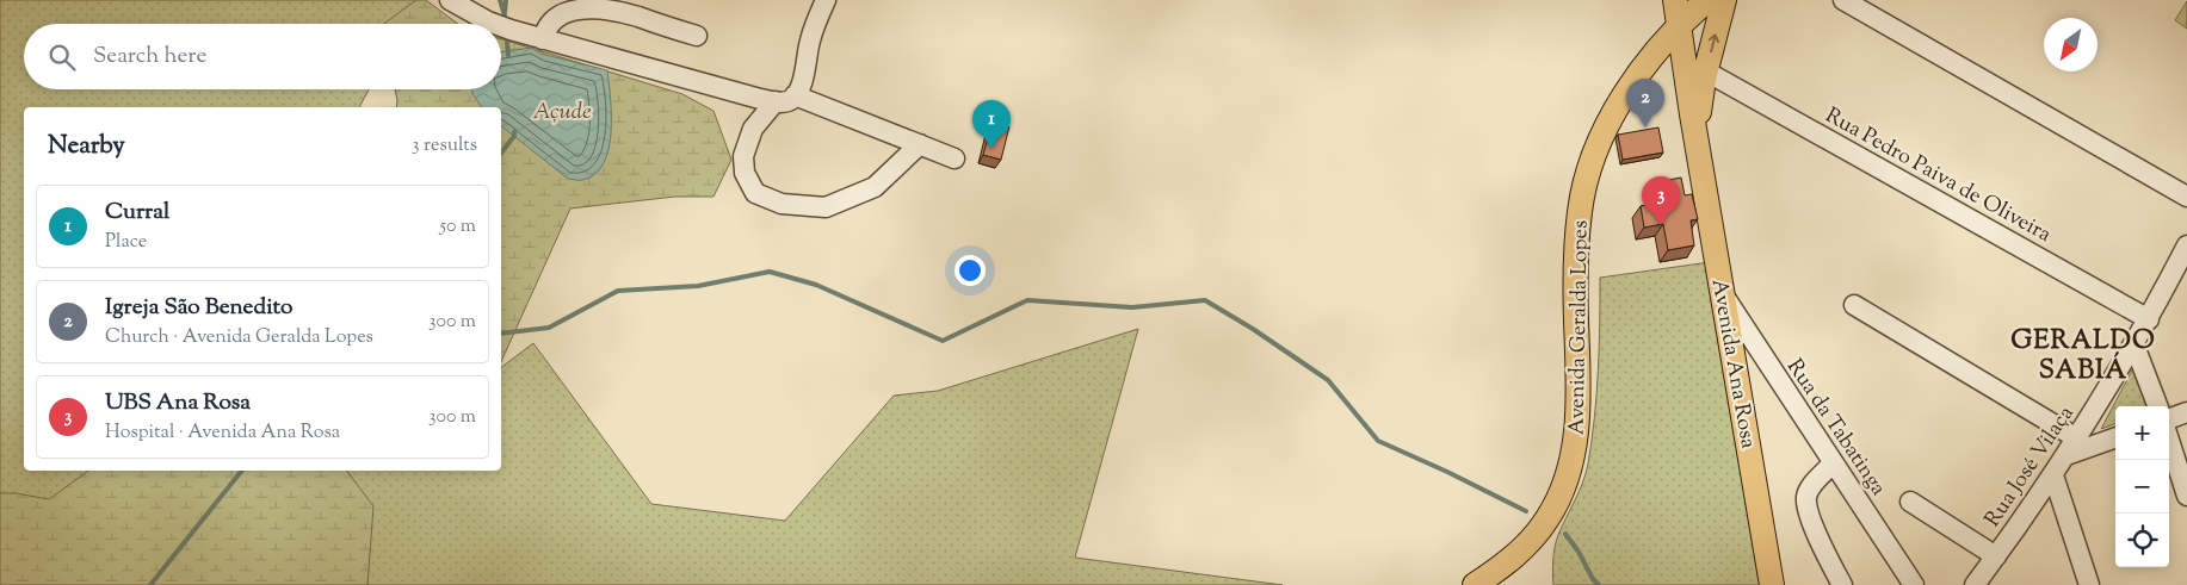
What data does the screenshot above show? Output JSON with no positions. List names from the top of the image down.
{
  "streets": {
    "main road": ["Avenida Geralda Lopes", "Avenida Ana Rosa"],
    "street": ["Rua Pedro Paiva de Oliveira", "Rua da Tabatinga", "Rua José Vilaça"]
  },
  "crossings": [
    ["Rua Pedro Paiva de Oliveira", "Avenida Ana Rosa"],
    ["Rua Pedro Paiva de Oliveira", "Rua José Vilaça"],
    ["Avenida Geralda Lopes", "Avenida Ana Rosa"],
    ["Avenida Ana Rosa", "Rua da Tabatinga"]
  ],
  "districts": ["GERALDO SABIÁ"],
  "water": ["Açude"],
  "north": "bottom left",
  "page": {
    "search": "Search here",
    "pins": ["2", "1", "3"],
    "heading": ["Nearby", "3 results"],
    "list": [
      {
        "mark": "1",
        "name": "Curral",
        "note": "Place",
        "value": "50 m"
      },
      {
        "mark": "2",
        "name": "Igreja São Benedito",
        "note": "Church · Avenida Geralda Lopes",
        "value": "300 m"
      },
      {
        "mark": "3",
        "name": "UBS Ana Rosa",
        "note": "Hospital · Avenida Ana Rosa",
        "value": "300 m"
      }
    ],
    "map_buttons": ["+", "−"]
  }
}
